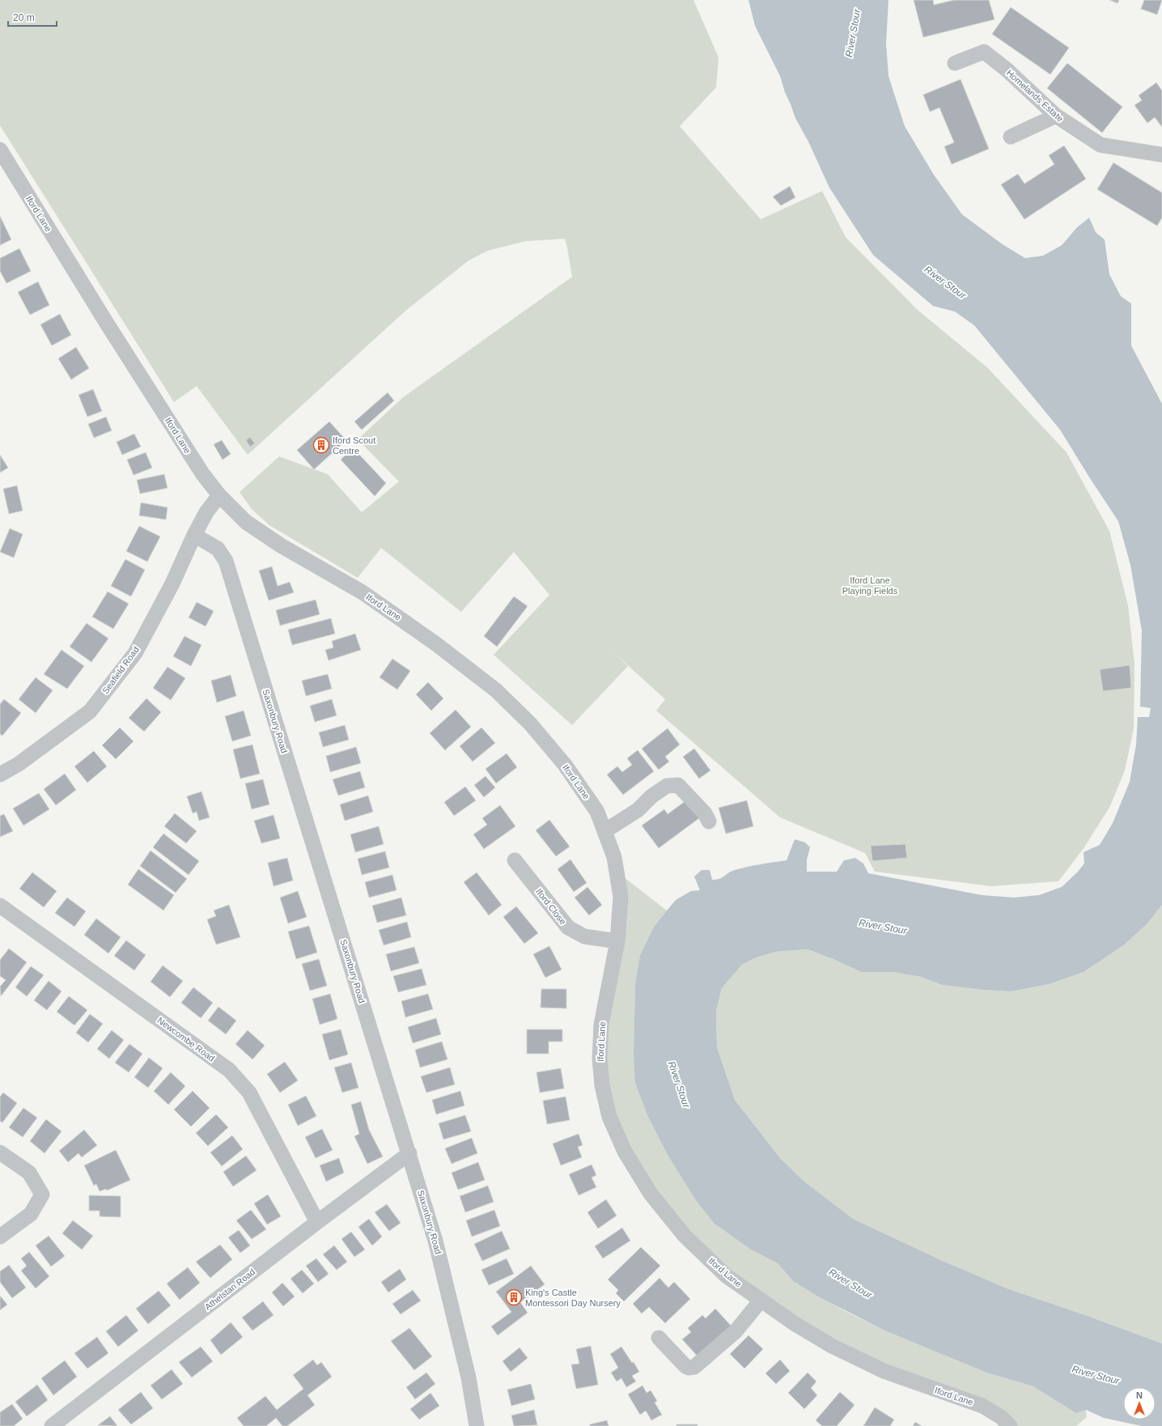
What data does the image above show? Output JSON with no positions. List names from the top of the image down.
{
  "streets": {
    "street": [
      "Homelands Estate",
      "Iford Lane",
      "Seafield Road",
      "Saxonbury Road",
      "Iford Close",
      "Newcombe Road",
      "Athelstan Road"
    ]
  },
  "crossings": [
    ["Iford Lane", "Seafield Road"],
    ["Iford Lane", "Iford Close"],
    ["Seafield Road", "Saxonbury Road"],
    ["Saxonbury Road", "Athelstan Road"],
    ["Newcombe Road", "Athelstan Road"]
  ],
  "water": ["River Stour"],
  "parks": ["Iford Lane Playing Fields"],
  "places": {
    "building": ["Iford Scout Centre", "King's Castle Montessori Day Nursery"]
  },
  "scale_bar": "20 m",
  "north": "top"
}
